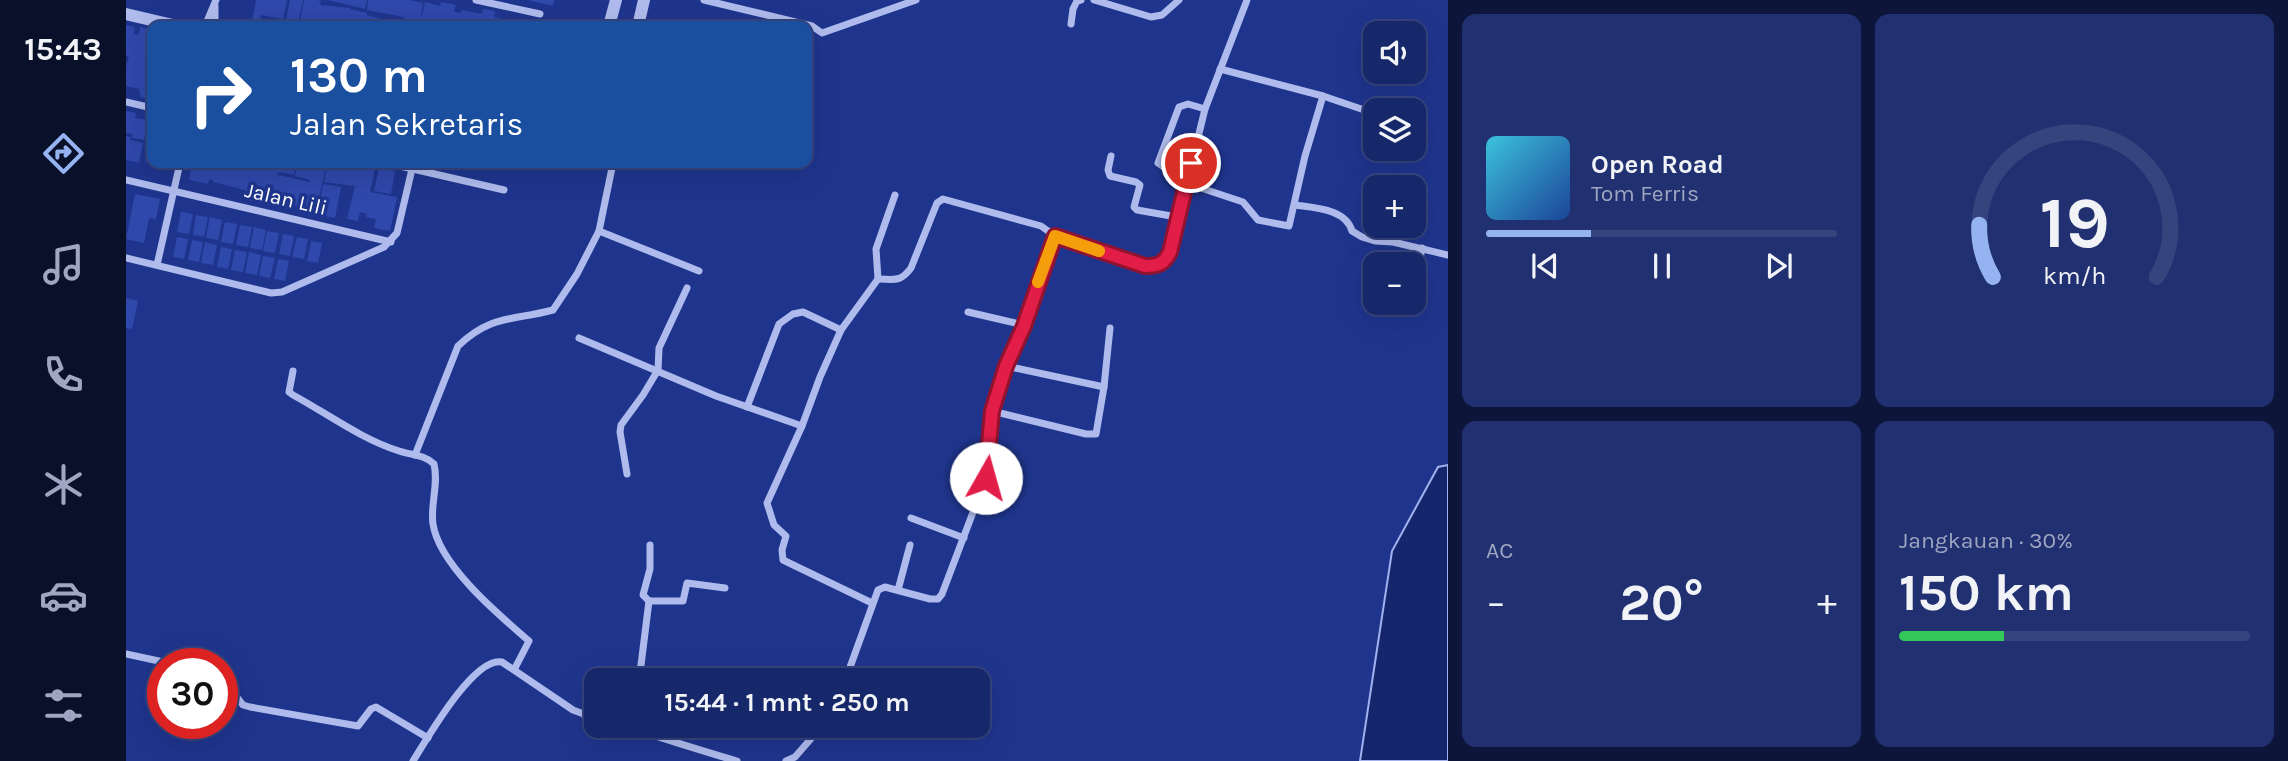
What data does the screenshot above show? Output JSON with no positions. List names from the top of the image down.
{
  "streets": {
    "street": ["Jalan Lili"]
  },
  "page": {
    "tabs": "15:43",
    "map_buttons": ["+", "−"],
    "turn": ["130 m", "Jalan Sekretaris"],
    "song": ["Open Road", "Tom Ferris"],
    "tile": [
      "AC",
      ["Jangkauan · 30%", "150 km"]
    ],
    "heat": ["−", "20°", "+"],
    "limit": "30",
    "trip": "15:44 · 1 mnt · 250 m",
    "gauge": ["19", "km/h"]
  }
}
